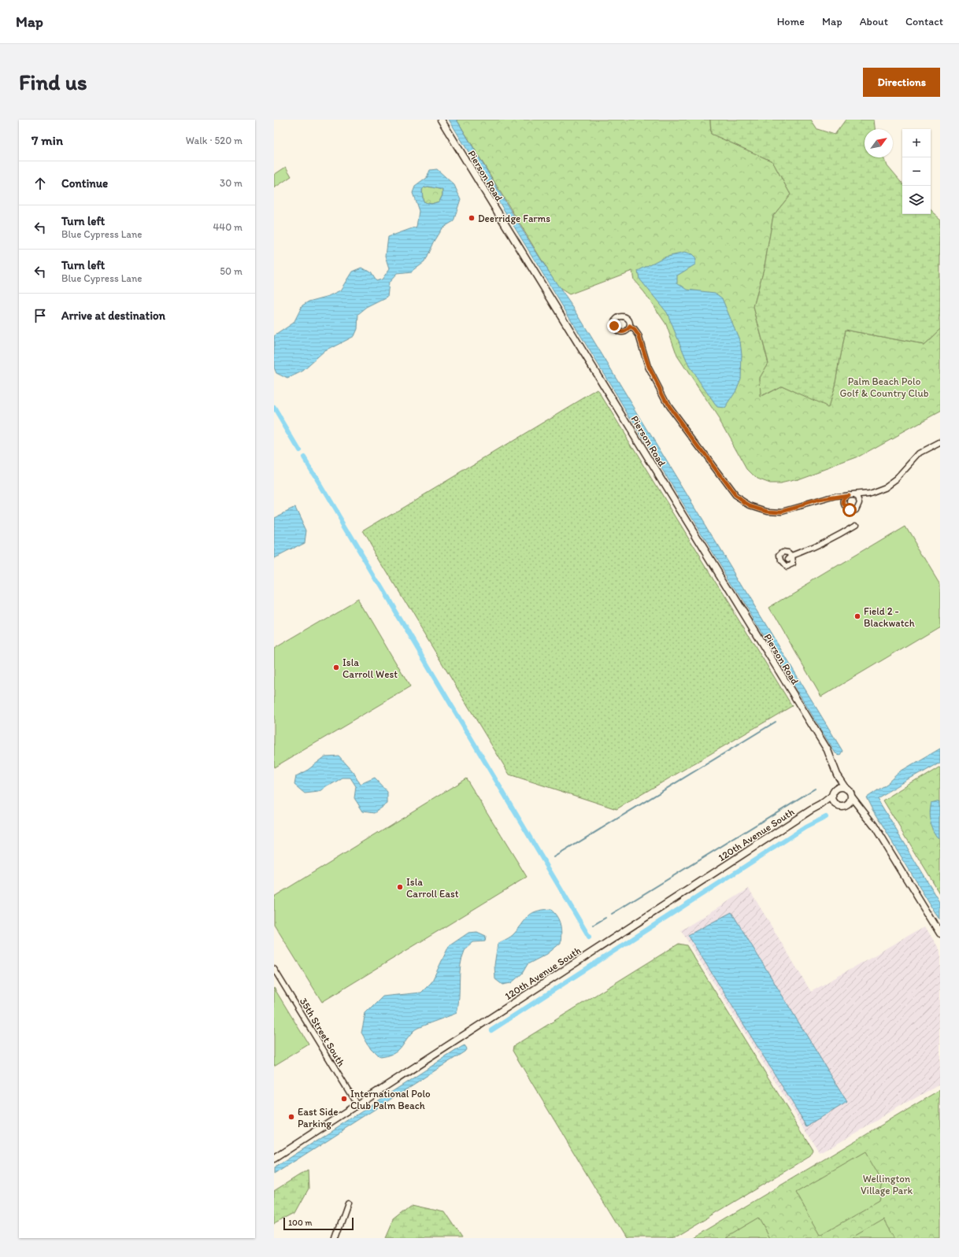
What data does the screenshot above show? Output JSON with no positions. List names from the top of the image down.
{
  "streets": {
    "street": ["Pierson Road", "120th Avenue South", "35th Street South"]
  },
  "crossings": [
    ["Pierson Road", "120th Avenue South"],
    ["120th Avenue South", "35th Street South"]
  ],
  "parks": ["Palm Beach Polo Golf & Country Club", "Wellington Village Park"],
  "places": [
    "Deerridge Farms",
    "Field 2 - Blackwatch",
    "Isla Carroll West",
    "Isla Carroll East",
    "International Polo Club Palm Beach",
    "East Side Parking"
  ],
  "scale_bar": "100 m",
  "north": "top right",
  "page": {
    "header": "Map",
    "nav": [
      "Home",
      "Map",
      "About",
      "Contact"
    ],
    "buttons": "Directions",
    "title": "Find us",
    "heading": ["7 min", "Walk · 520 m"],
    "map_buttons": ["+", "−"],
    "list": [
      ["Continue", "30 m"],
      ["Turn left", "Blue Cypress Lane", "440 m"],
      ["Turn left", "Blue Cypress Lane", "50 m"],
      "Arrive at destination"
    ],
    "scale": "100 m"
  }
}
